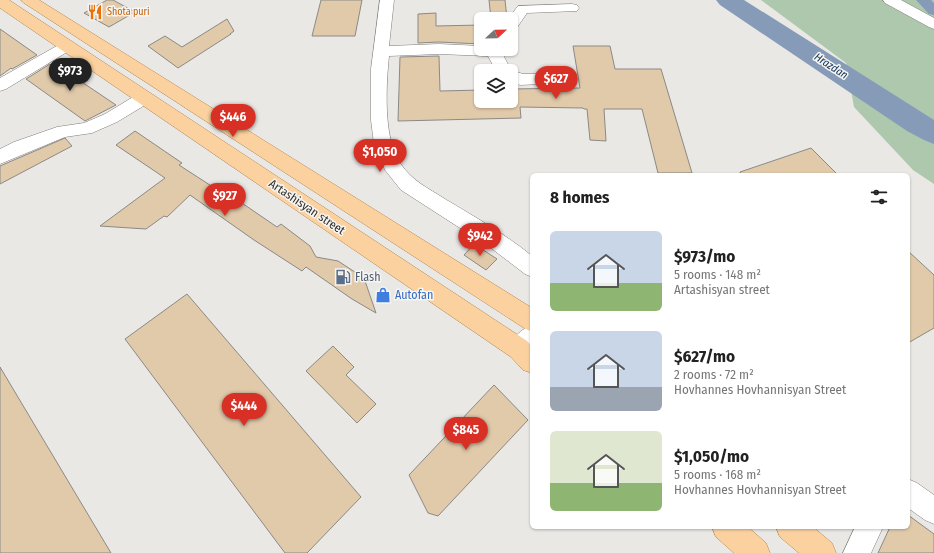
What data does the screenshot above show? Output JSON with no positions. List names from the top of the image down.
{
  "streets": {
    "main road": ["Artashisyan street"]
  },
  "water": ["Hrazdan"],
  "places": {
    "restaurant": ["Shota puri"],
    "fuel station": ["Flash"],
    "shop": ["Autofan"]
  },
  "north": "right",
  "page": {
    "price": [
      "$973",
      "$627",
      "$446",
      "$1,050",
      "$927",
      "$942",
      "$444",
      "$845"
    ],
    "heading": "8 homes",
    "list": [
      {
        "name": "$973/mo",
        "note": "5 rooms · 148 m² · Artashisyan street"
      },
      {
        "name": "$627/mo",
        "note": "2 rooms · 72 m² · Hovhannes Hovhannisyan Street"
      },
      {
        "name": "$1,050/mo",
        "note": "5 rooms · 168 m² · Hovhannes Hovhannisyan Street"
      }
    ]
  }
}
